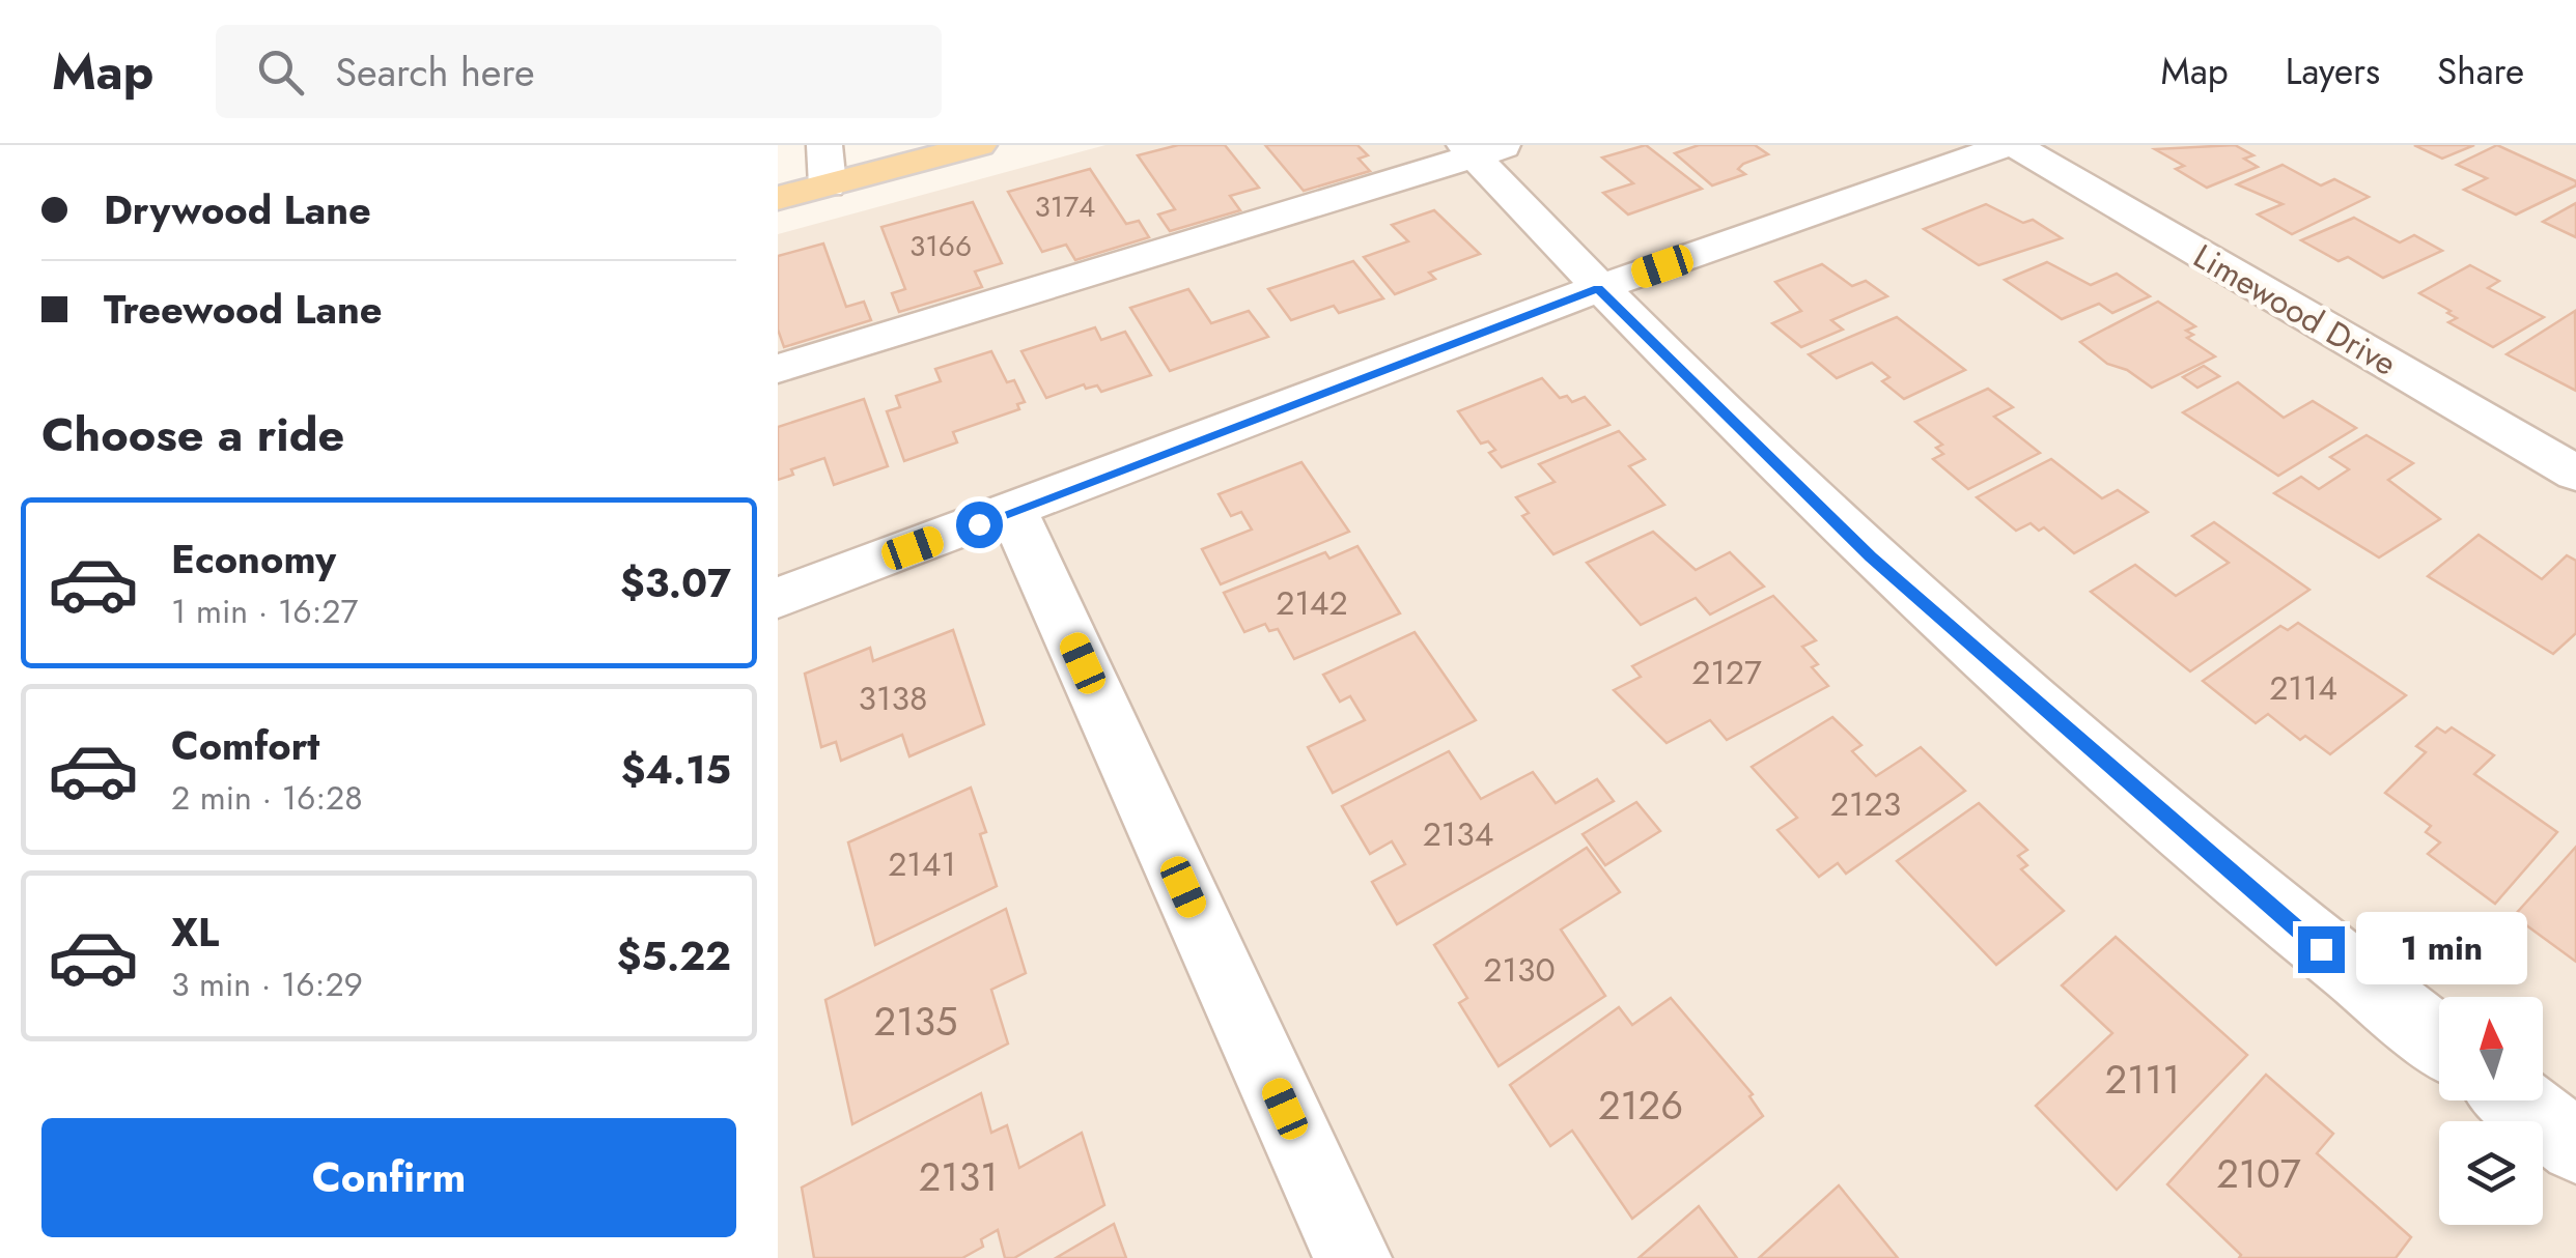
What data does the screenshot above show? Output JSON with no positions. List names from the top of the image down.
{
  "streets": {
    "street": ["Limewood Drive"]
  },
  "house_numbers": [
    "3174",
    "3166",
    "2142",
    "2127",
    "2114",
    "3138",
    "2123",
    "2134",
    "2141",
    "2130",
    "2135",
    "2111",
    "2126",
    "2107",
    "2131"
  ],
  "north": "top",
  "page": {
    "header": "Map",
    "search": "Search here",
    "nav": ["Map", "Layers", "Share"],
    "banner": ["Drywood Lane", "Treewood Lane"],
    "heading": "Choose a ride",
    "list": [
      {
        "name": "Economy",
        "note": "1 min · 16:27",
        "value": "$3.07"
      },
      {
        "name": "Comfort",
        "note": "2 min · 16:28",
        "value": "$4.15"
      },
      {
        "name": "XL",
        "note": "3 min · 16:29",
        "value": "$5.22"
      }
    ],
    "bubble": "1 min",
    "buttons": "Confirm"
  }
}
